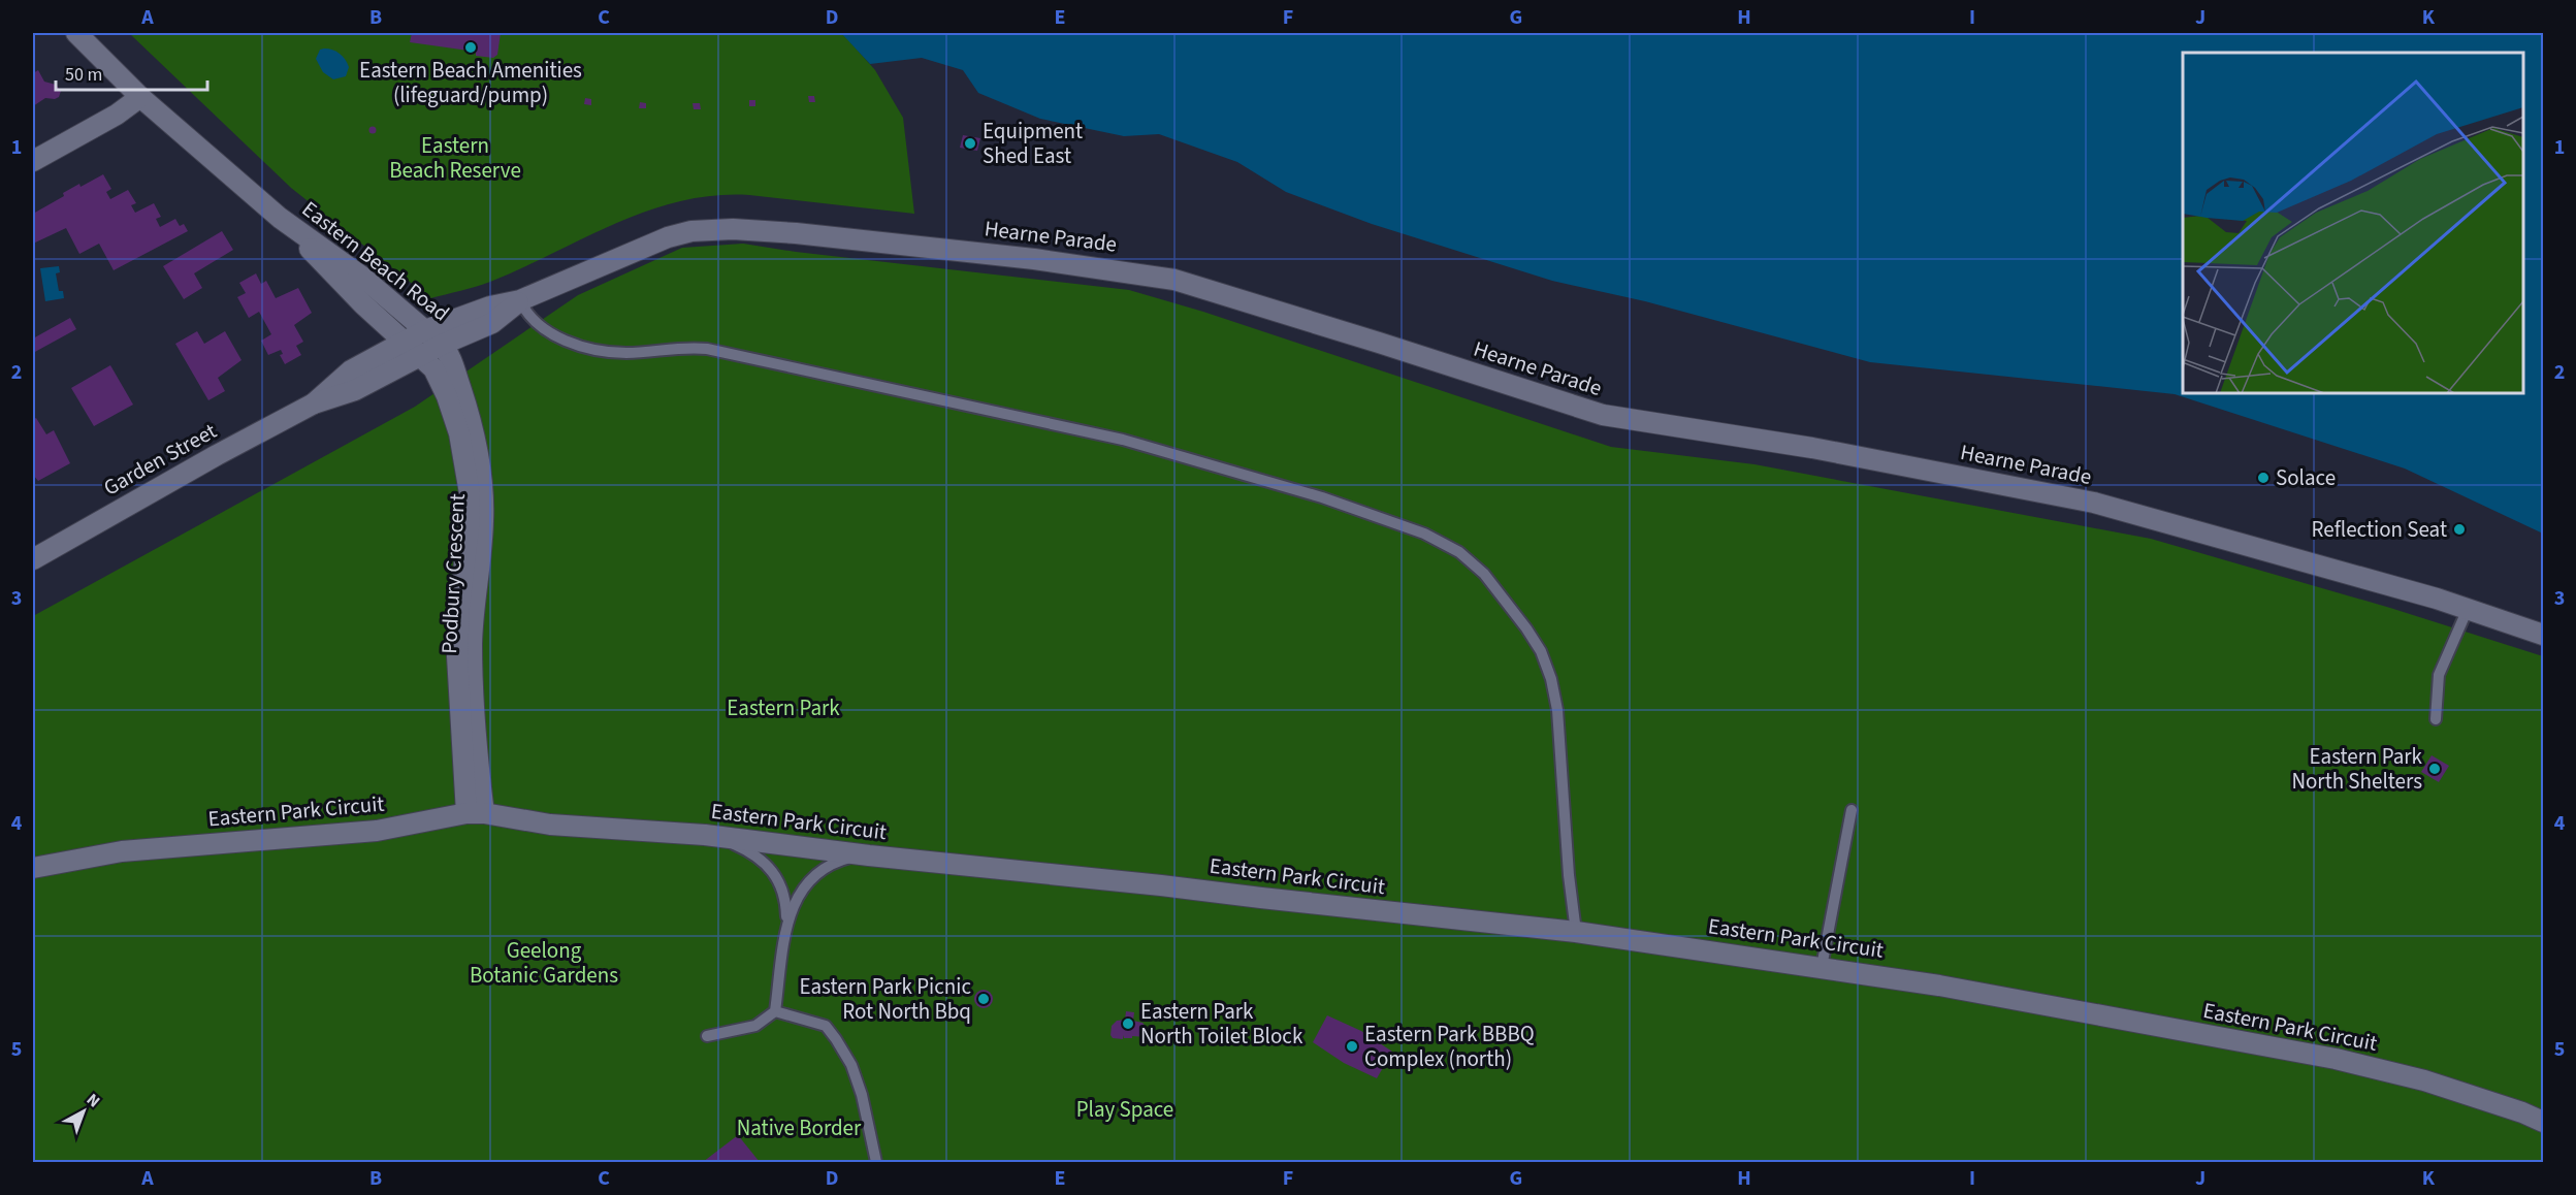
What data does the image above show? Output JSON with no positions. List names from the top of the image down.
{
  "streets": {
    "street": [
      "Hearne Parade",
      "Eastern Beach Road",
      "Garden Street",
      "Podbury Crescent",
      "Eastern Park Circuit"
    ]
  },
  "crossings": [
    ["Hearne Parade", "Eastern Beach Road"],
    ["Hearne Parade", "Garden Street"],
    ["Hearne Parade", "Podbury Crescent"],
    ["Eastern Beach Road", "Garden Street"],
    ["Eastern Beach Road", "Podbury Crescent"],
    ["Garden Street", "Podbury Crescent"],
    ["Podbury Crescent", "Eastern Park Circuit"]
  ],
  "parks": [
    "Eastern Beach Reserve",
    "Eastern Park",
    "Geelong Botanic Gardens",
    "Play Space",
    "Native Border"
  ],
  "places": [
    "Eastern Beach Amenities (lifeguard/pump)",
    "Equipment Shed East",
    "Solace",
    "Reflection Seat",
    "Eastern Park North Shelters",
    "Eastern Park Picnic Rot North Bbq",
    "Eastern Park North Toilet Block",
    "Eastern Park BBBQ Complex (north)"
  ],
  "scale_bar": "50 m",
  "north": "top right",
  "grid": {
    "columns": [
      "A",
      "B",
      "C",
      "D",
      "E",
      "F",
      "G",
      "H",
      "I",
      "J",
      "K"
    ],
    "rows": [
      "1",
      "2",
      "3",
      "4",
      "5"
    ]
  }
}
